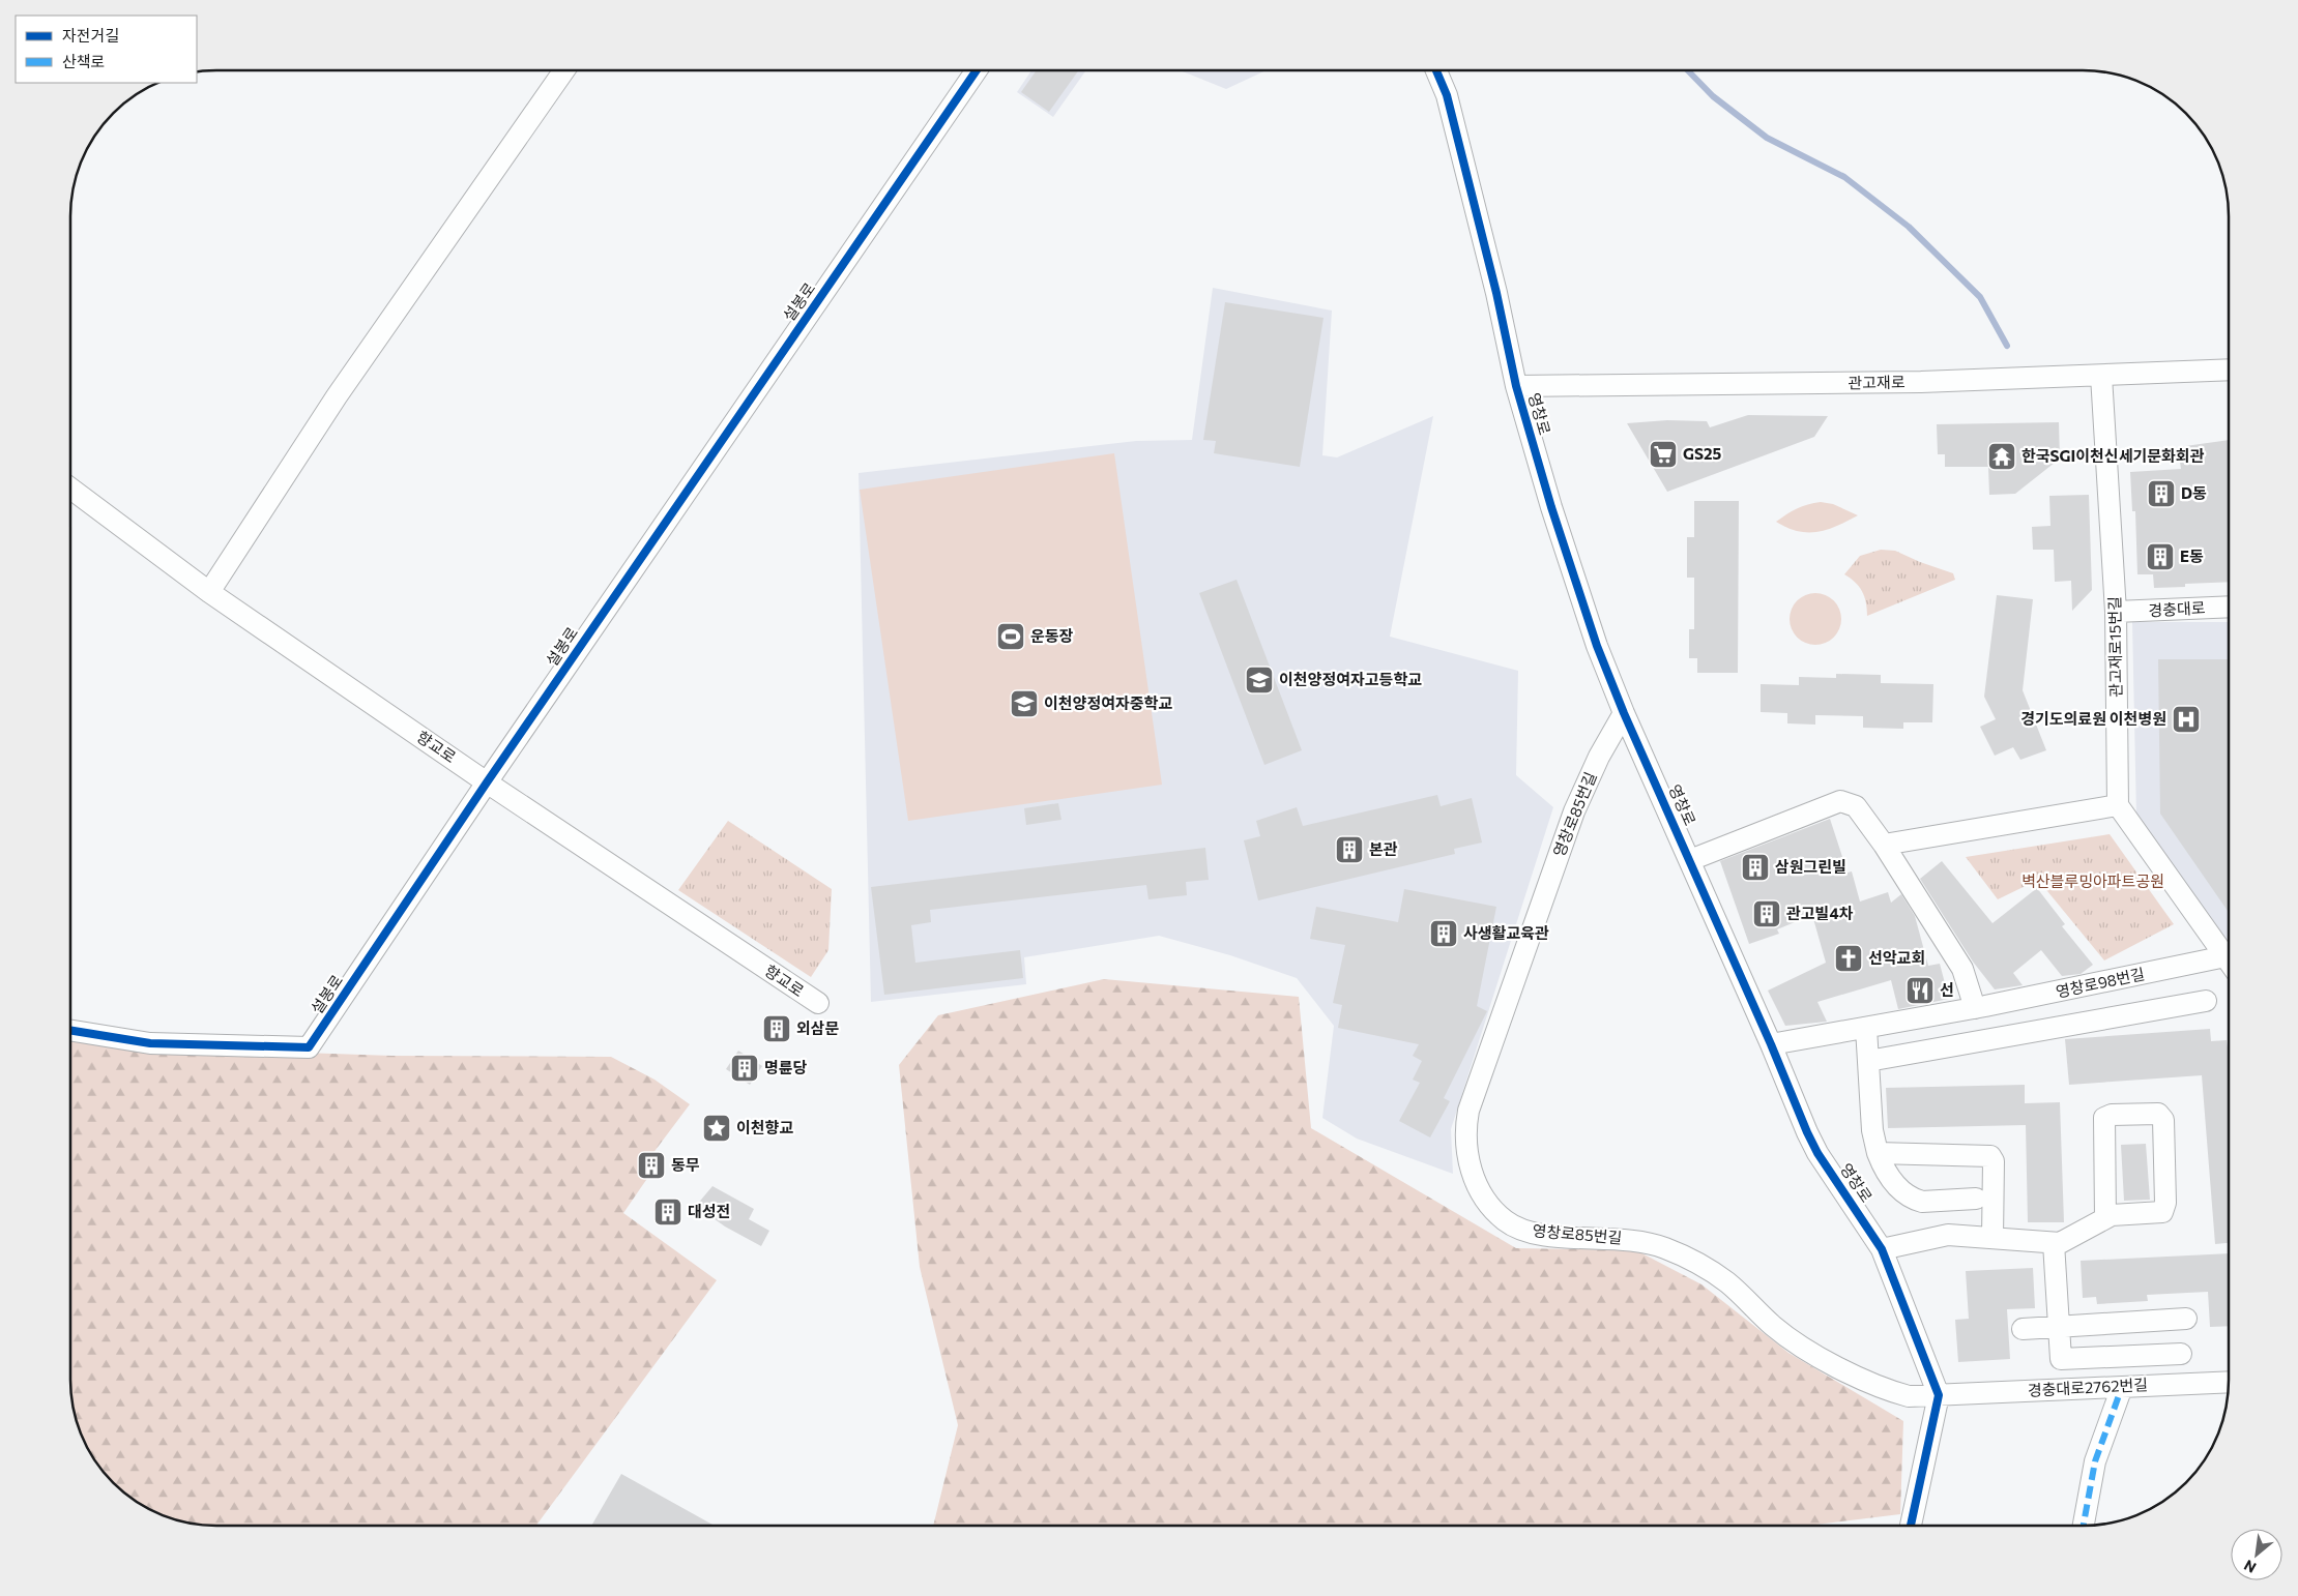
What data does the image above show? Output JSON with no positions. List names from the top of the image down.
{
  "streets": {
    "street": [
      "설봉로",
      "관고재로",
      "영창로",
      "경충대로",
      "관고재로15번길",
      "향교로",
      "영창로85번길",
      "영창로98번길",
      "경충대로2762번길"
    ]
  },
  "crossings": [
    ["설봉로", "향교로"],
    ["관고재로", "영창로"],
    ["관고재로", "관고재로15번길"],
    ["영창로", "영창로85번길"],
    ["영창로", "영창로98번길"],
    ["영창로", "경충대로2762번길"],
    ["경충대로", "관고재로15번길"],
    ["영창로85번길", "경충대로2762번길"]
  ],
  "parks": ["벽산블루밍아파트공원"],
  "places": {
    "supermarket": ["GS25"],
    "temple": ["한국SGI이천신세기문화회관"],
    "building": [
      "D동",
      "E동",
      "본관",
      "삼원그린빌",
      "관고빌4차",
      "사생활교육관",
      "외삼문",
      "명륜당",
      "동무",
      "대성전"
    ],
    "sports": ["운동장"],
    "school or university": ["이천양정여자고등학교", "이천양정여자중학교"],
    "hospital": ["경기도의료원 이천병원"],
    "church": ["선악교회"],
    "restaurant": ["선"],
    "place": ["이천향교"]
  },
  "legend": ["자전거길", "산책로"],
  "north": "bottom left"
}
